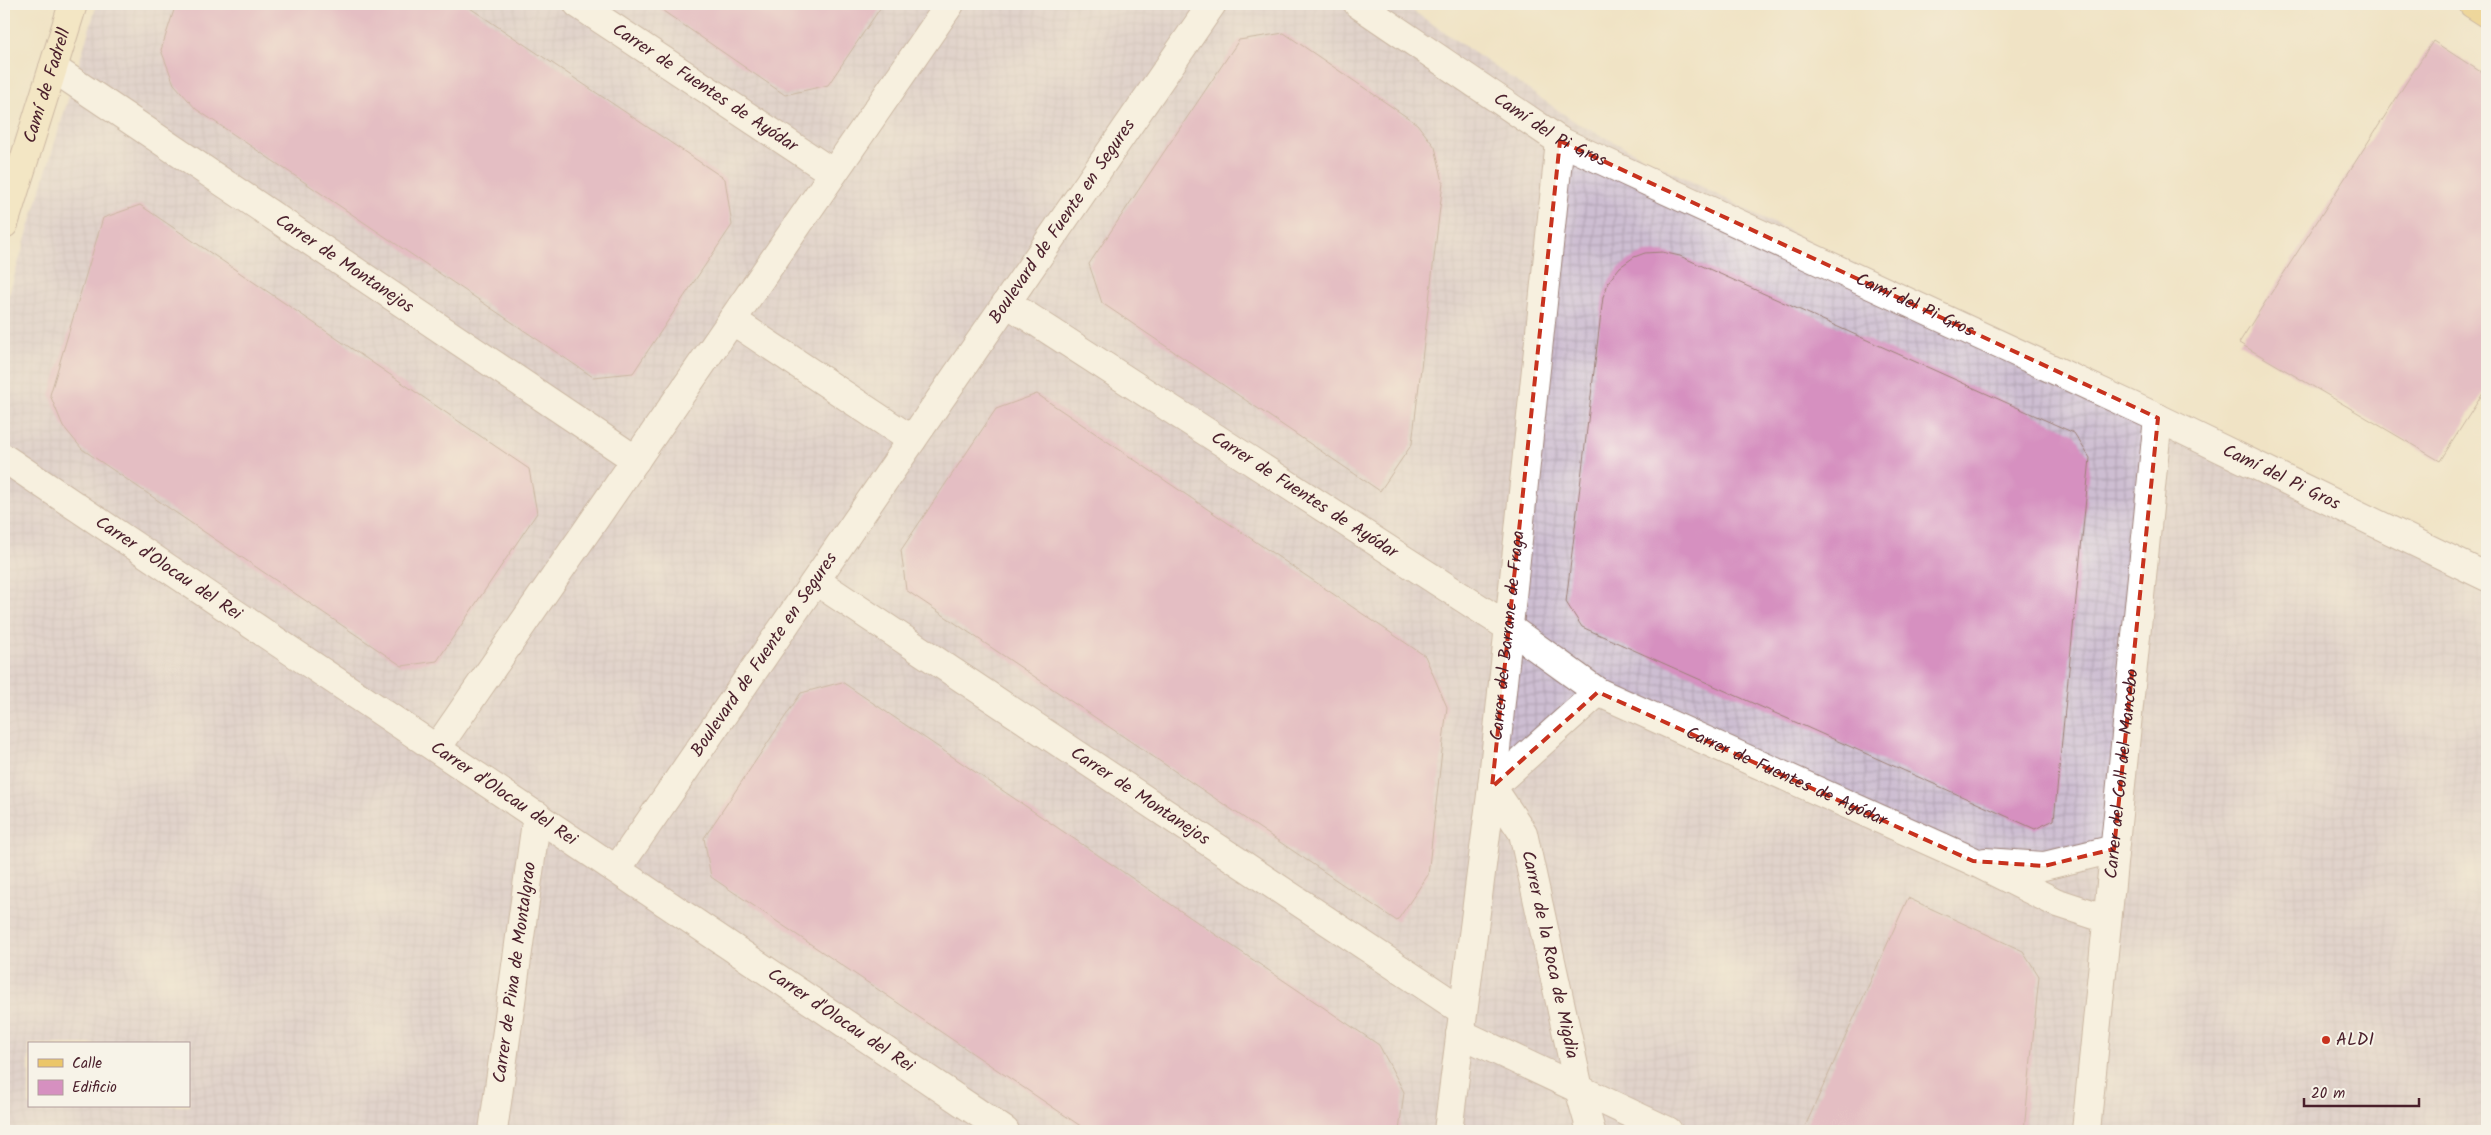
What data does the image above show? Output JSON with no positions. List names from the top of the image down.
{
  "streets": {
    "main road": ["Camí de Fadrell"],
    "street": [
      "Carrer de Fuentes de Ayódar",
      "Camí del Pi Gros",
      "Boulevard de Fuente en Segures",
      "Carrer de Montanejos",
      "Carrer d'Olocau del Rei",
      "Carrer del Barranc de Fraga",
      "Carrer del Coll del Mancebo",
      "Carrer de la Roca de Migdia",
      "Carrer de Pina de Montalgrao"
    ]
  },
  "crossings": [
    ["Camí de Fadrell", "Carrer de Montanejos"],
    ["Carrer de Fuentes de Ayódar", "Boulevard de Fuente en Segures"],
    ["Carrer de Fuentes de Ayódar", "Carrer del Barranc de Fraga"],
    ["Carrer de Fuentes de Ayódar", "Carrer del Coll del Mancebo"],
    ["Camí del Pi Gros", "Carrer del Barranc de Fraga"],
    ["Camí del Pi Gros", "Carrer del Coll del Mancebo"],
    ["Boulevard de Fuente en Segures", "Carrer de Montanejos"],
    ["Boulevard de Fuente en Segures", "Carrer d'Olocau del Rei"],
    ["Carrer de Montanejos", "Carrer del Barranc de Fraga"],
    ["Carrer de Montanejos", "Carrer de la Roca de Migdia"],
    ["Carrer d'Olocau del Rei", "Carrer de Pina de Montalgrao"],
    ["Carrer del Barranc de Fraga", "Carrer de la Roca de Migdia"]
  ],
  "places": ["ALDI"],
  "legend": ["Calle", "Edificio"],
  "scale_bar": "20 m"
}
